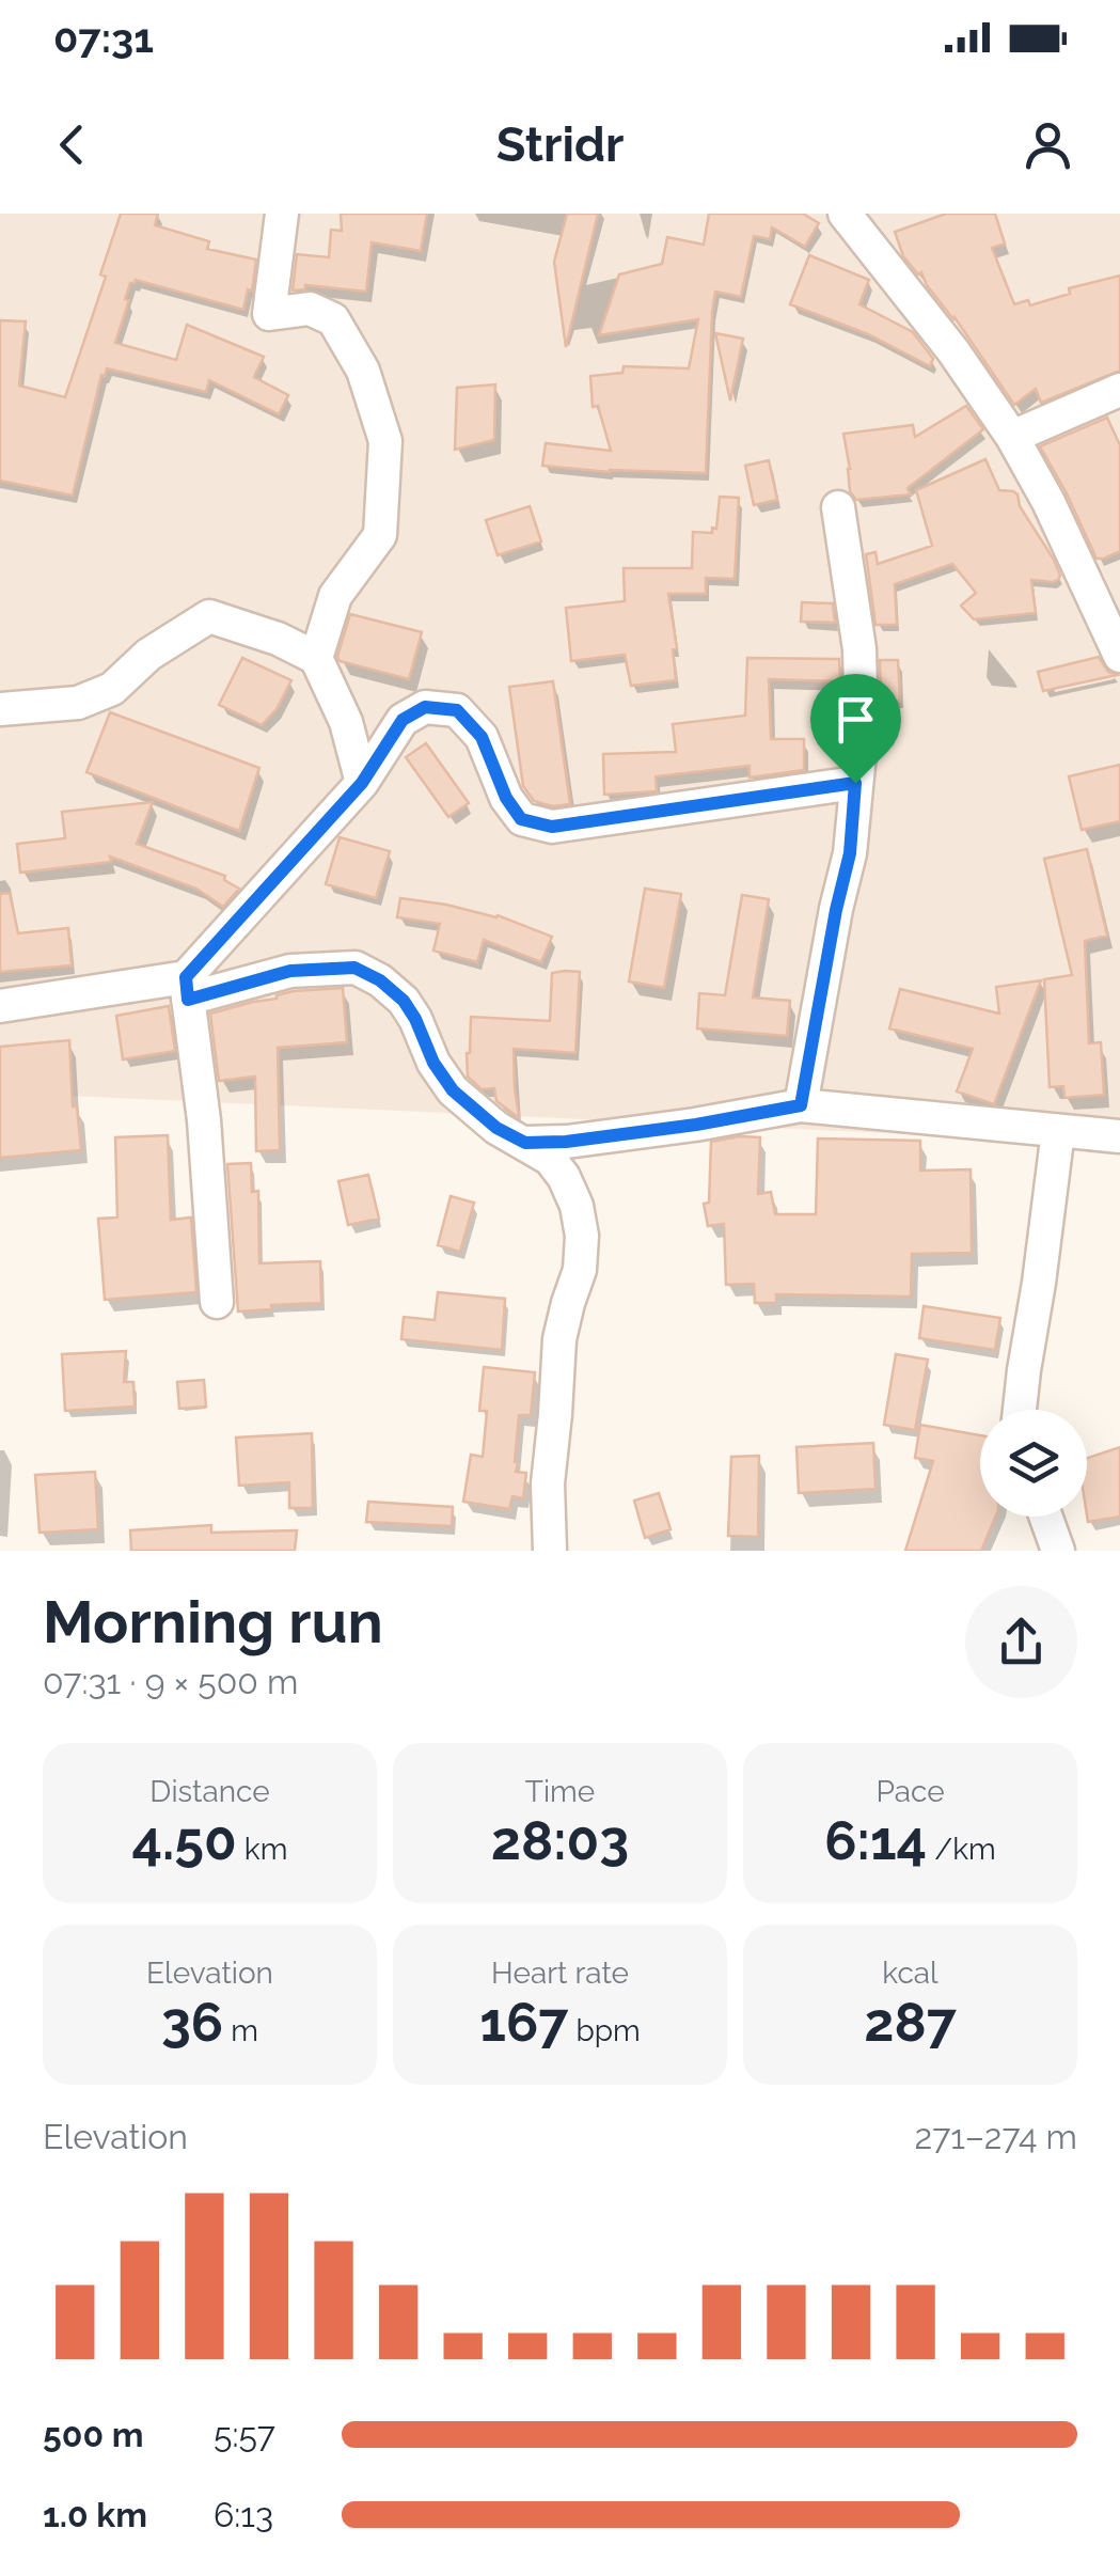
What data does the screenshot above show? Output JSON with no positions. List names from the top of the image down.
{
  "page": {
    "status": "07:31",
    "header": "Stridr",
    "heading": ["Morning run", "07:31 · 9 × 500 m"],
    "stats": [
      ["Distance", "4.50 km"],
      ["Time", "28:03"],
      ["Pace", "6:14 /km"],
      ["Elevation", "36 m"],
      ["Heart rate", "167 bpm"],
      ["kcal", "287"]
    ],
    "chart": ["Elevation", "271–274 m"],
    "list": [
      {
        "name": "500 m",
        "note": "5:57"
      },
      {
        "name": "1.0 km",
        "note": "6:13"
      }
    ]
  }
}
